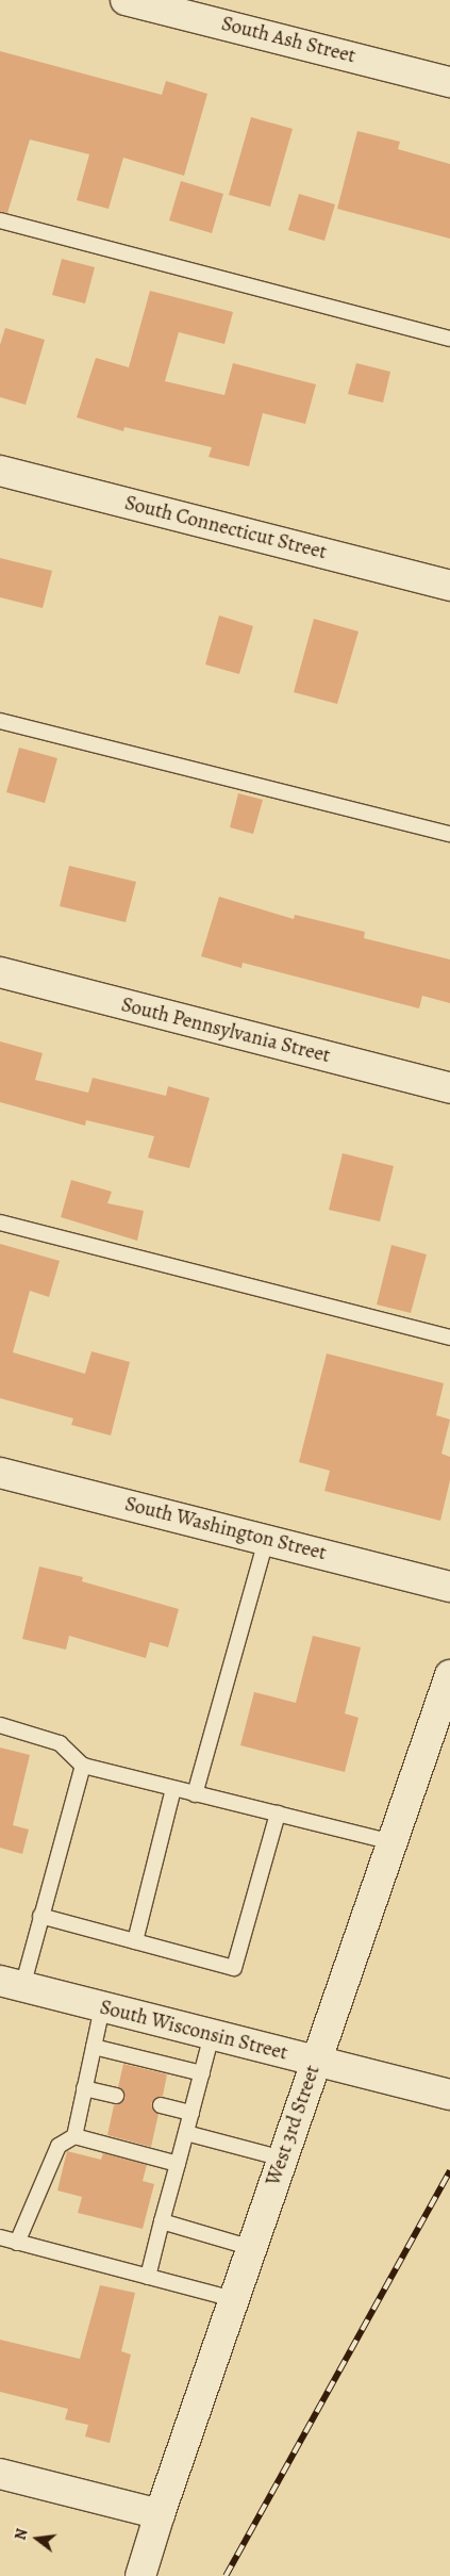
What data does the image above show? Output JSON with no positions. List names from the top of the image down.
{
  "streets": {
    "street": [
      "South Ash Street",
      "South Connecticut Street",
      "South Pennsylvania Street",
      "South Washington Street",
      "South Wisconsin Street",
      "West 3rd Street"
    ]
  },
  "crossings": [
    ["South Wisconsin Street", "West 3rd Street"]
  ],
  "north": "left"
}
